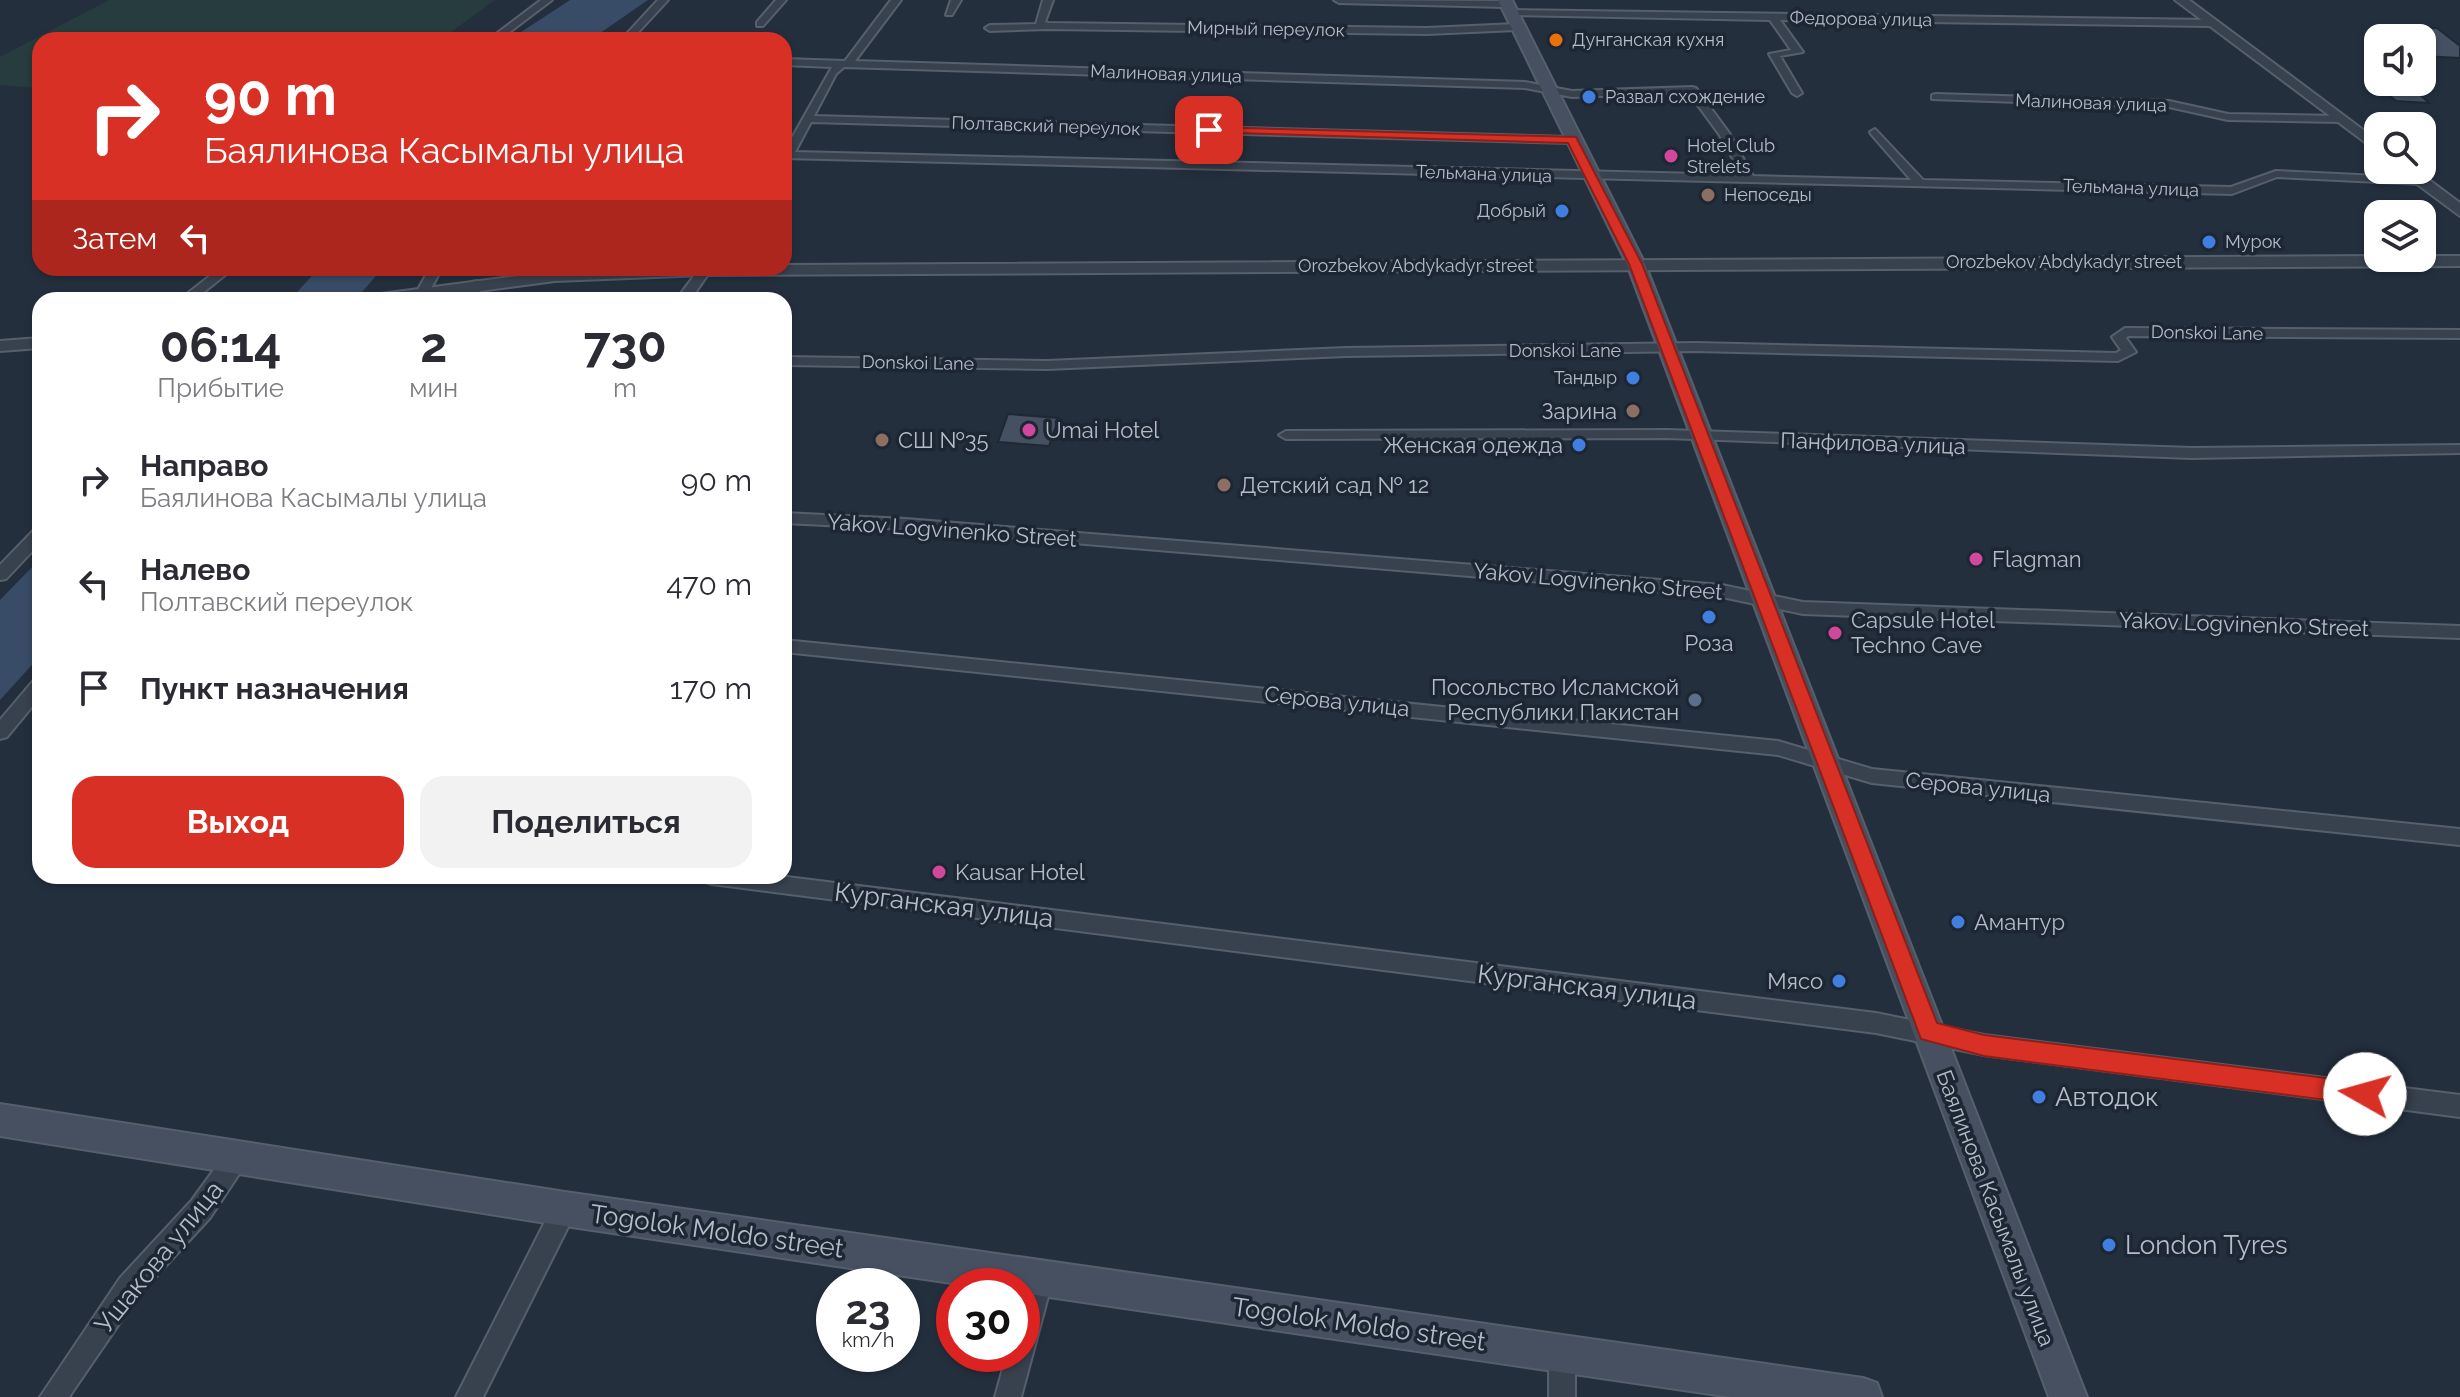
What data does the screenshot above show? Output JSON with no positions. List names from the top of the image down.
{
  "streets": {
    "main road": ["Баялинова Касымалы улица", "Togolok Moldo street"],
    "street": [
      "Федорова улица",
      "Мирный переулок",
      "Малиновая улица",
      "Полтавский переулок",
      "Тельмана улица",
      "Orozbekov Abdykadyr street",
      "Donskoi Lane",
      "Панфилова улица",
      "Yakov Logvinenko Street",
      "Серова улица",
      "Курганская улица",
      "Ушакова улица"
    ]
  },
  "crossings": [
    ["Федорова улица", "Мирный переулок"],
    ["Федорова улица", "Баялинова Касымалы улица"],
    ["Мирный переулок", "Баялинова Касымалы улица"],
    ["Малиновая улица", "Тельмана улица"],
    ["Малиновая улица", "Баялинова Касымалы улица"],
    ["Полтавский переулок", "Баялинова Касымалы улица"],
    ["Тельмана улица", "Баялинова Касымалы улица"],
    ["Orozbekov Abdykadyr street", "Баялинова Касымалы улица"],
    ["Donskoi Lane", "Баялинова Касымалы улица"],
    ["Панфилова улица", "Баялинова Касымалы улица"],
    ["Yakov Logvinenko Street", "Баялинова Касымалы улица"],
    ["Серова улица", "Баялинова Касымалы улица"],
    ["Курганская улица", "Баялинова Касымалы улица"],
    ["Togolok Moldo street", "Ушакова улица"]
  ],
  "places": [
    "Дунганская кухня",
    "Развал схождение",
    "Hotel Club Strelets",
    "Непоседы",
    "Добрый",
    "Мурок",
    "Тандыр",
    "Зарина",
    "Umai Hotel",
    "СШ №35",
    "Женская одежда",
    "Детский сад № 12",
    "Flagman",
    "Роза",
    "Capsule Hotel Techno Cave",
    "Посольство Исламской Республики Пакистан",
    "Kausar Hotel",
    "Амантур",
    "Мясо",
    "Автодок",
    "London Tyres"
  ],
  "page": {
    "turn": ["90 m", "Баялинова Касымалы улица"],
    "then": "Затем",
    "eta": [
      "06:14",
      "Прибытие",
      "2",
      "мин",
      "730",
      "m"
    ],
    "list": [
      {
        "name": "Направо",
        "note": "Баялинова Касымалы улица",
        "value": "90 m"
      },
      {
        "name": "Налево",
        "note": "Полтавский переулок",
        "value": "470 m"
      },
      {
        "name": "Пункт назначения",
        "value": "170 m"
      }
    ],
    "buttons": ["Выход", "Поделиться"],
    "speed": "23 km/h",
    "limit": "30"
  }
}
